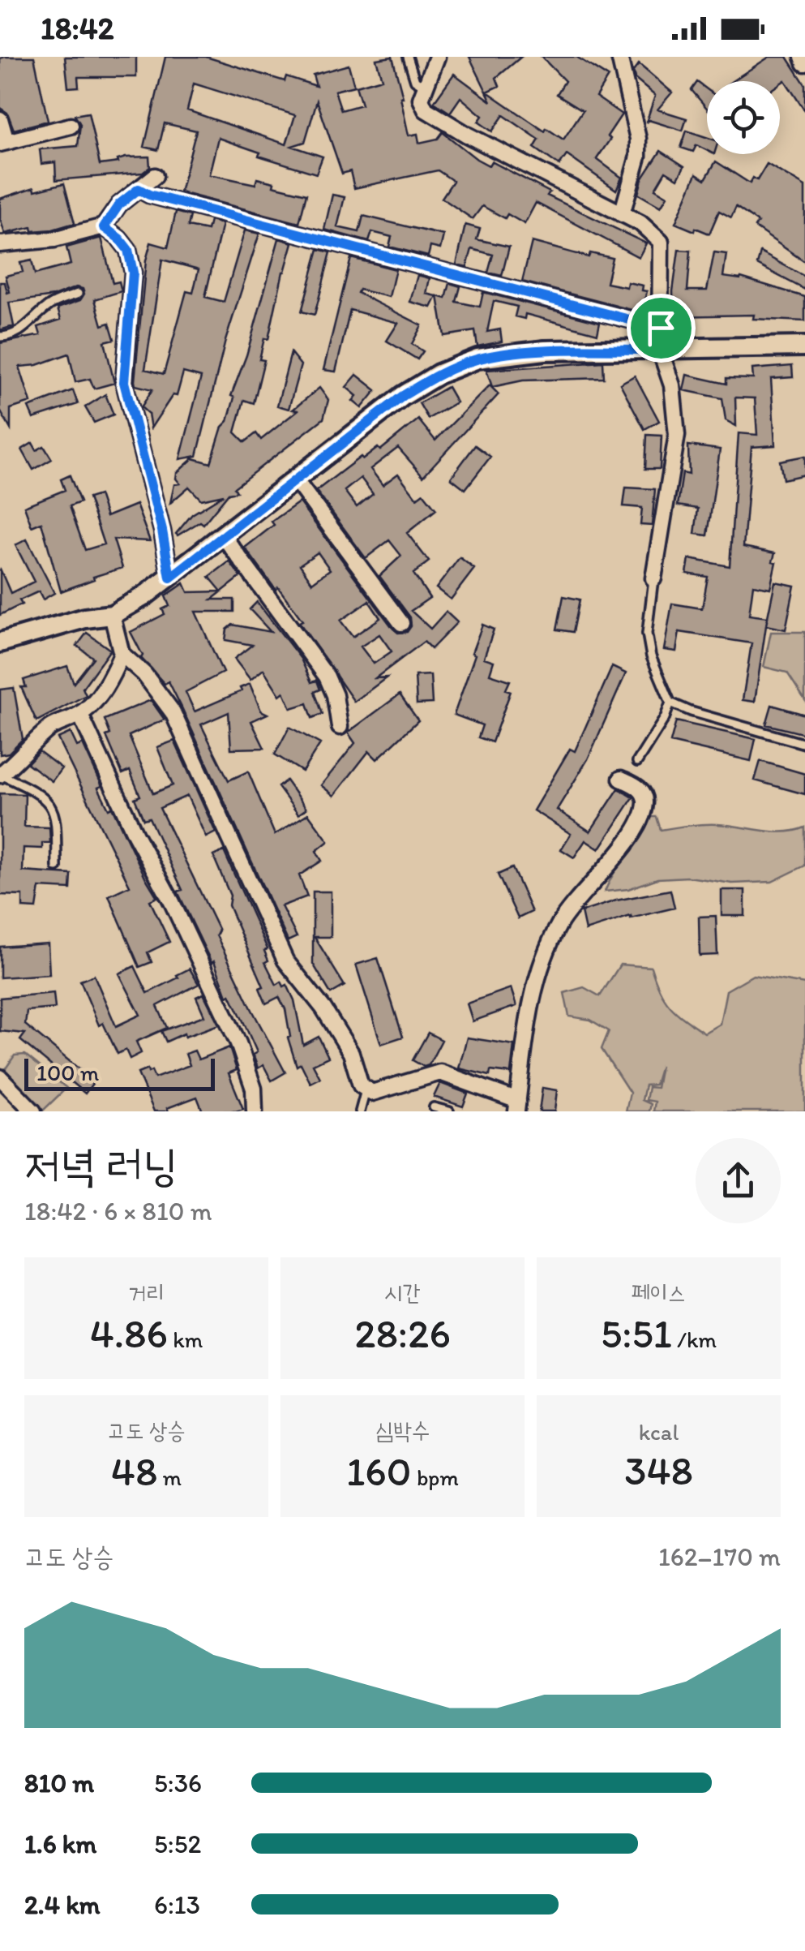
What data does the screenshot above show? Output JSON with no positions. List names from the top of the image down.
{
  "scale_bar": "100 m",
  "page": {
    "status": "18:42",
    "scale": "100 m",
    "heading": ["저녁 러닝", "18:42 · 6 × 810 m"],
    "stats": [
      ["거리", "4.86 km"],
      ["시간", "28:26"],
      ["페이스", "5:51 /km"],
      ["고도 상승", "48 m"],
      ["심박수", "160 bpm"],
      ["kcal", "348"]
    ],
    "chart": ["고도 상승", "162–170 m"],
    "list": [
      {
        "name": "810 m",
        "note": "5:36"
      },
      {
        "name": "1.6 km",
        "note": "5:52"
      },
      {
        "name": "2.4 km",
        "note": "6:13"
      }
    ]
  }
}
